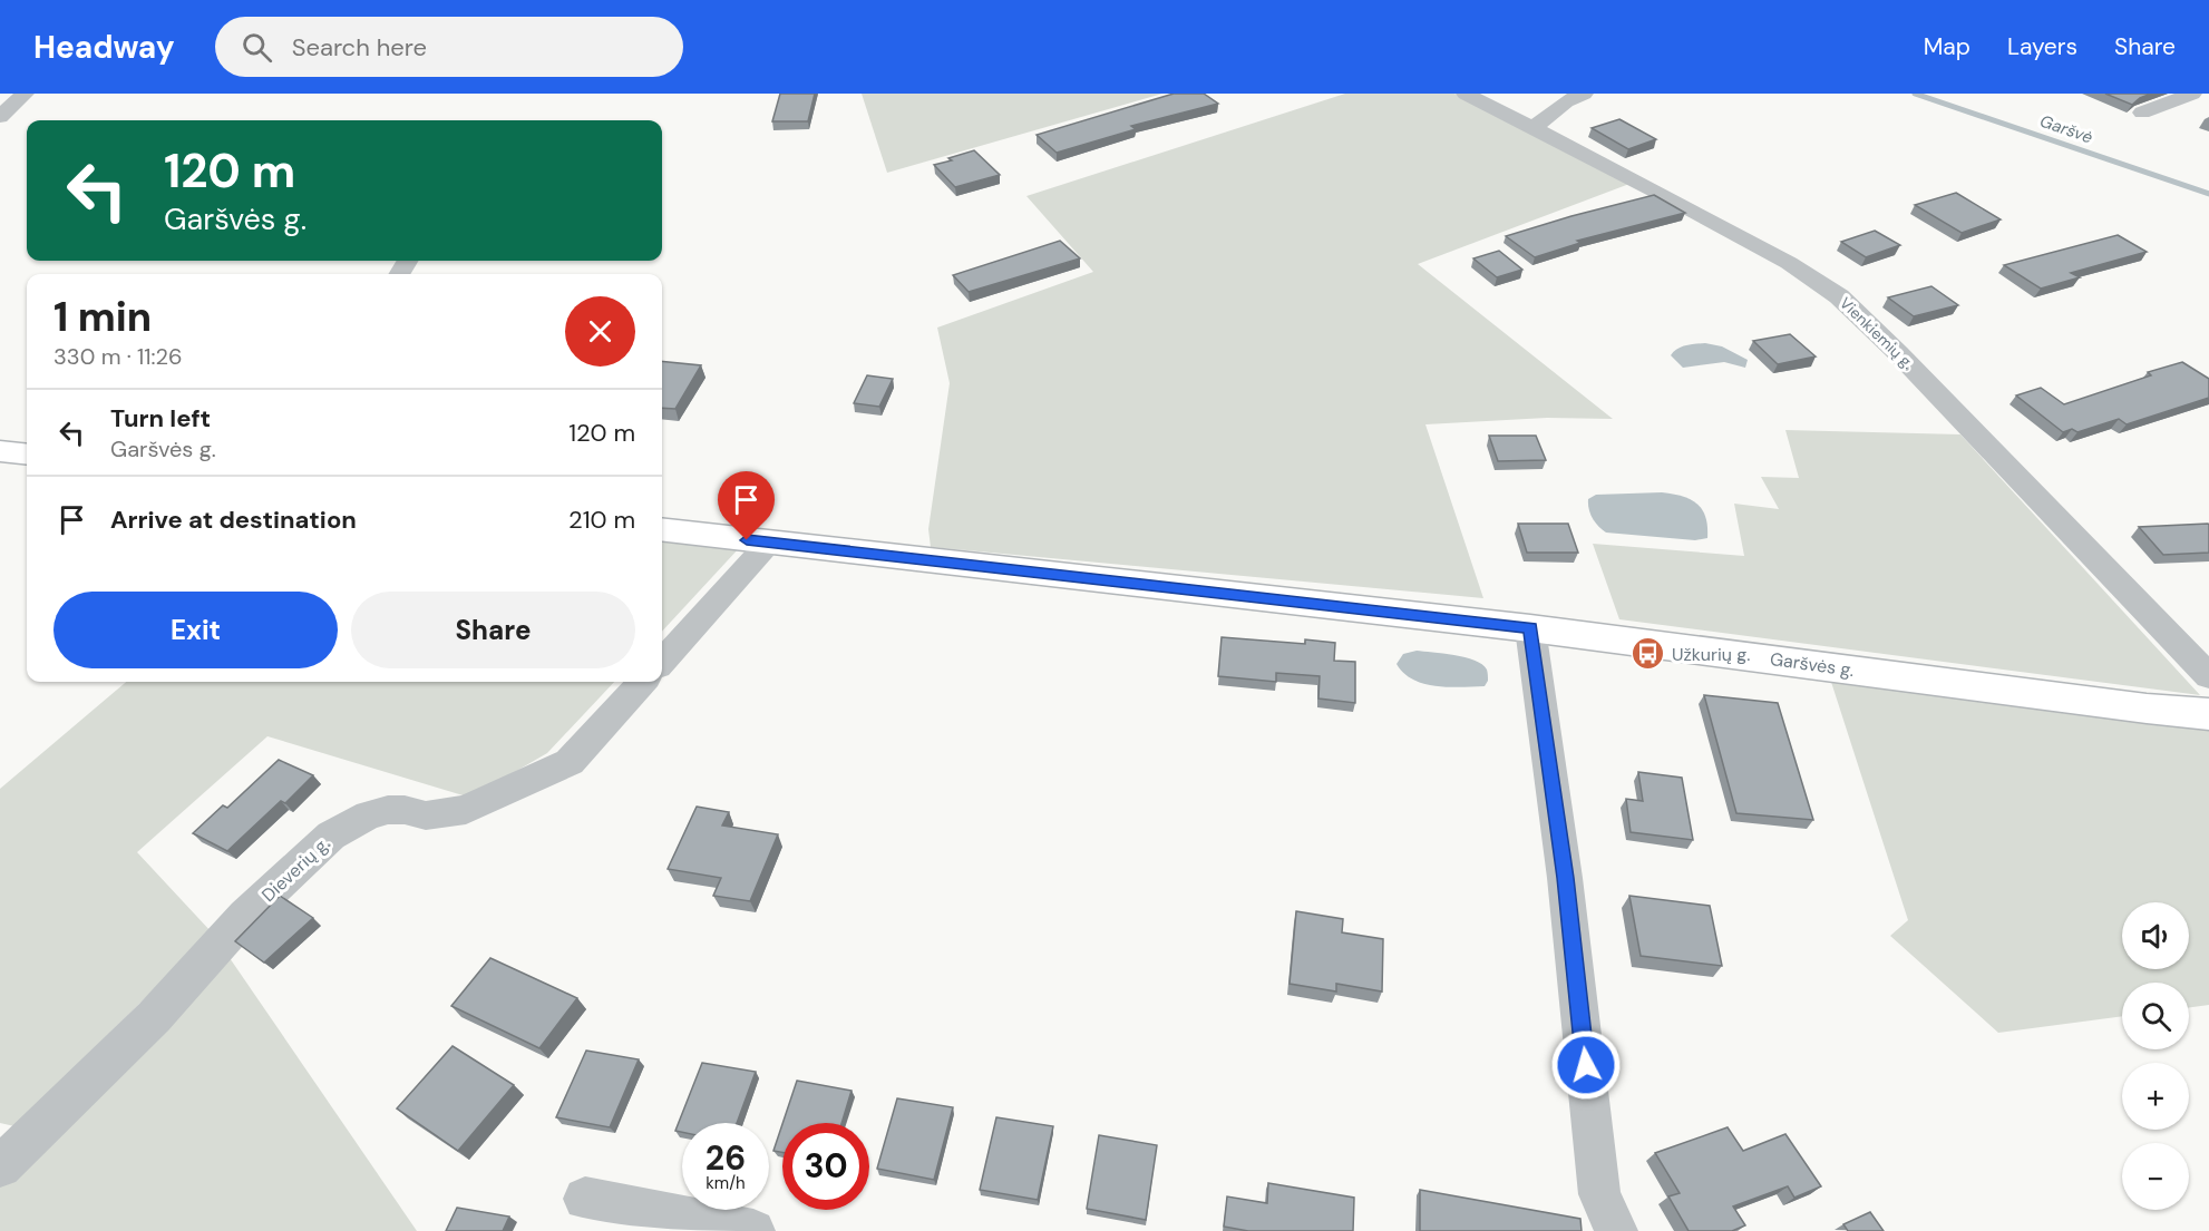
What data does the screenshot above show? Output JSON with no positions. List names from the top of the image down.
{
  "streets": {
    "main road": ["Garšvės g."],
    "street": ["Vienkiemių g.", "Dieverių g."]
  },
  "water": ["Garšvė"],
  "places": {
    "bus stop": ["Užkurių g."]
  },
  "page": {
    "header": "Headway",
    "search": "Search here",
    "nav": ["Map", "Layers", "Share"],
    "turn": ["120 m", "Garšvės g."],
    "heading": ["1 min", "330 m · 11:26"],
    "list": [
      {
        "name": "Turn left",
        "note": "Garšvės g.",
        "value": "120 m"
      },
      {
        "name": "Arrive at destination",
        "value": "210 m"
      }
    ],
    "buttons": ["Exit", "Share"],
    "map_buttons": ["+", "−"],
    "speed": "26 km/h",
    "limit": "30"
  }
}
